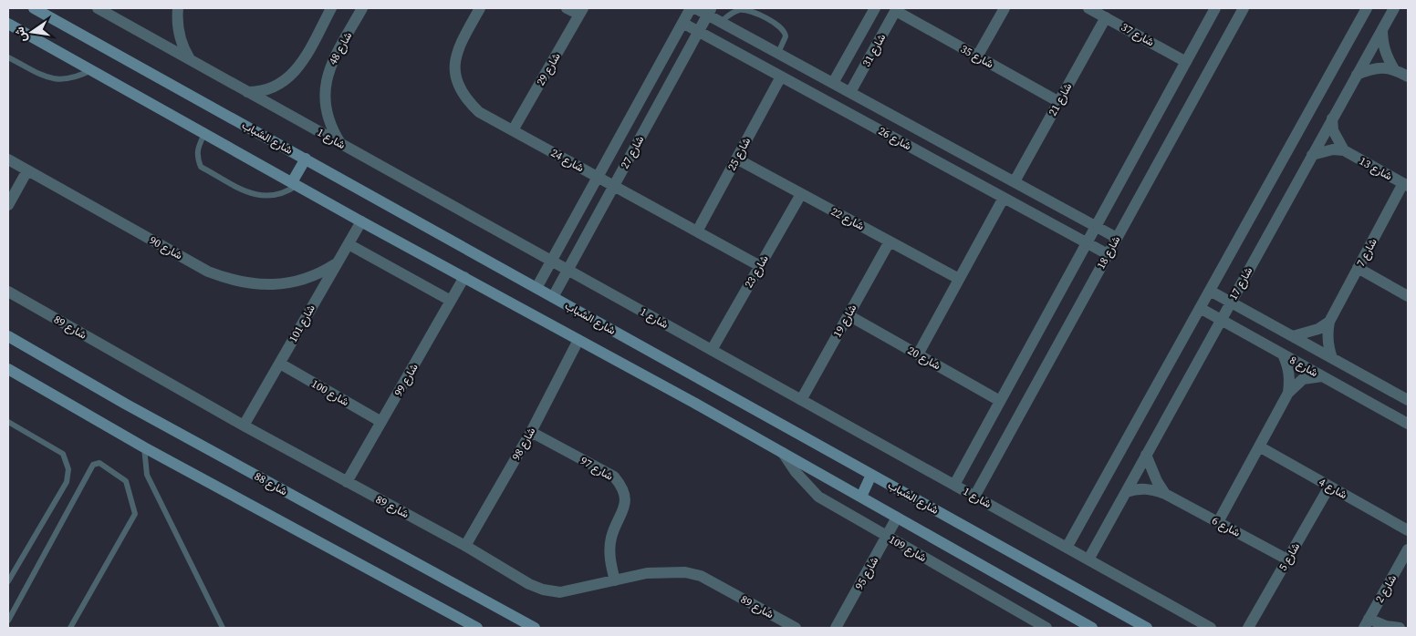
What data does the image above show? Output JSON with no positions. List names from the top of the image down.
{
  "streets": {
    "street": [
      "شارع 37",
      "شارع 48",
      "شارع 31",
      "شارع 35",
      "شارع 29",
      "شارع 21",
      "شارع الشباب",
      "شارع 1",
      "شارع 26",
      "شارع 27",
      "شارع 25",
      "شارع 24",
      "شارع 13",
      "شارع 22",
      "شارع 90",
      "شارع 18",
      "شارع 7",
      "شارع 23",
      "شارع 17",
      "شارع 19",
      "شارع 101",
      "شارع 89",
      "شارع 20",
      "شارع 8",
      "شارع 99",
      "شارع 100",
      "شارع 98",
      "شارع 97",
      "شارع 88",
      "شارع 4",
      "شارع 6",
      "شارع 109",
      "شارع 5",
      "شارع 95",
      "شارع 2"
    ]
  },
  "crossings": [
    ["شارع 37", "شارع 21"],
    ["شارع 37", "شارع 18"],
    ["شارع 48", "شارع 1"],
    ["شارع 31", "شارع 35"],
    ["شارع 31", "شارع 26"],
    ["شارع 35", "شارع 21"],
    ["شارع 29", "شارع 24"],
    ["شارع 21", "شارع 26"],
    ["شارع الشباب", "شارع 27"],
    ["شارع 1", "شارع 27"],
    ["شارع 1", "شارع 18"],
    ["شارع 1", "شارع 23"],
    ["شارع 1", "شارع 17"],
    ["شارع 1", "شارع 19"],
    ["شارع 26", "شارع 27"],
    ["شارع 26", "شارع 25"],
    ["شارع 26", "شارع 18"],
    ["شارع 27", "شارع 24"],
    ["شارع 25", "شارع 24"],
    ["شارع 25", "شارع 22"],
    ["شارع 24", "شارع 23"],
    ["شارع 13", "شارع 7"],
    ["شارع 22", "شارع 23"],
    ["شارع 22", "شارع 19"],
    ["شارع 90", "شارع 101"],
    ["شارع 18", "شارع 20"],
    ["شارع 7", "شارع 8"],
    ["شارع 17", "شارع 8"],
    ["شارع 17", "شارع 6"],
    ["شارع 19", "شارع 20"],
    ["شارع 101", "شارع 89"],
    ["شارع 101", "شارع 100"],
    ["شارع 89", "شارع 99"],
    ["شارع 89", "شارع 98"],
    ["شارع 89", "شارع 97"],
    ["شارع 99", "شارع 100"],
    ["شارع 98", "شارع 97"],
    ["شارع 4", "شارع 5"],
    ["شارع 6", "شارع 5"],
    ["شارع 109", "شارع 95"]
  ],
  "north": "left"
}
